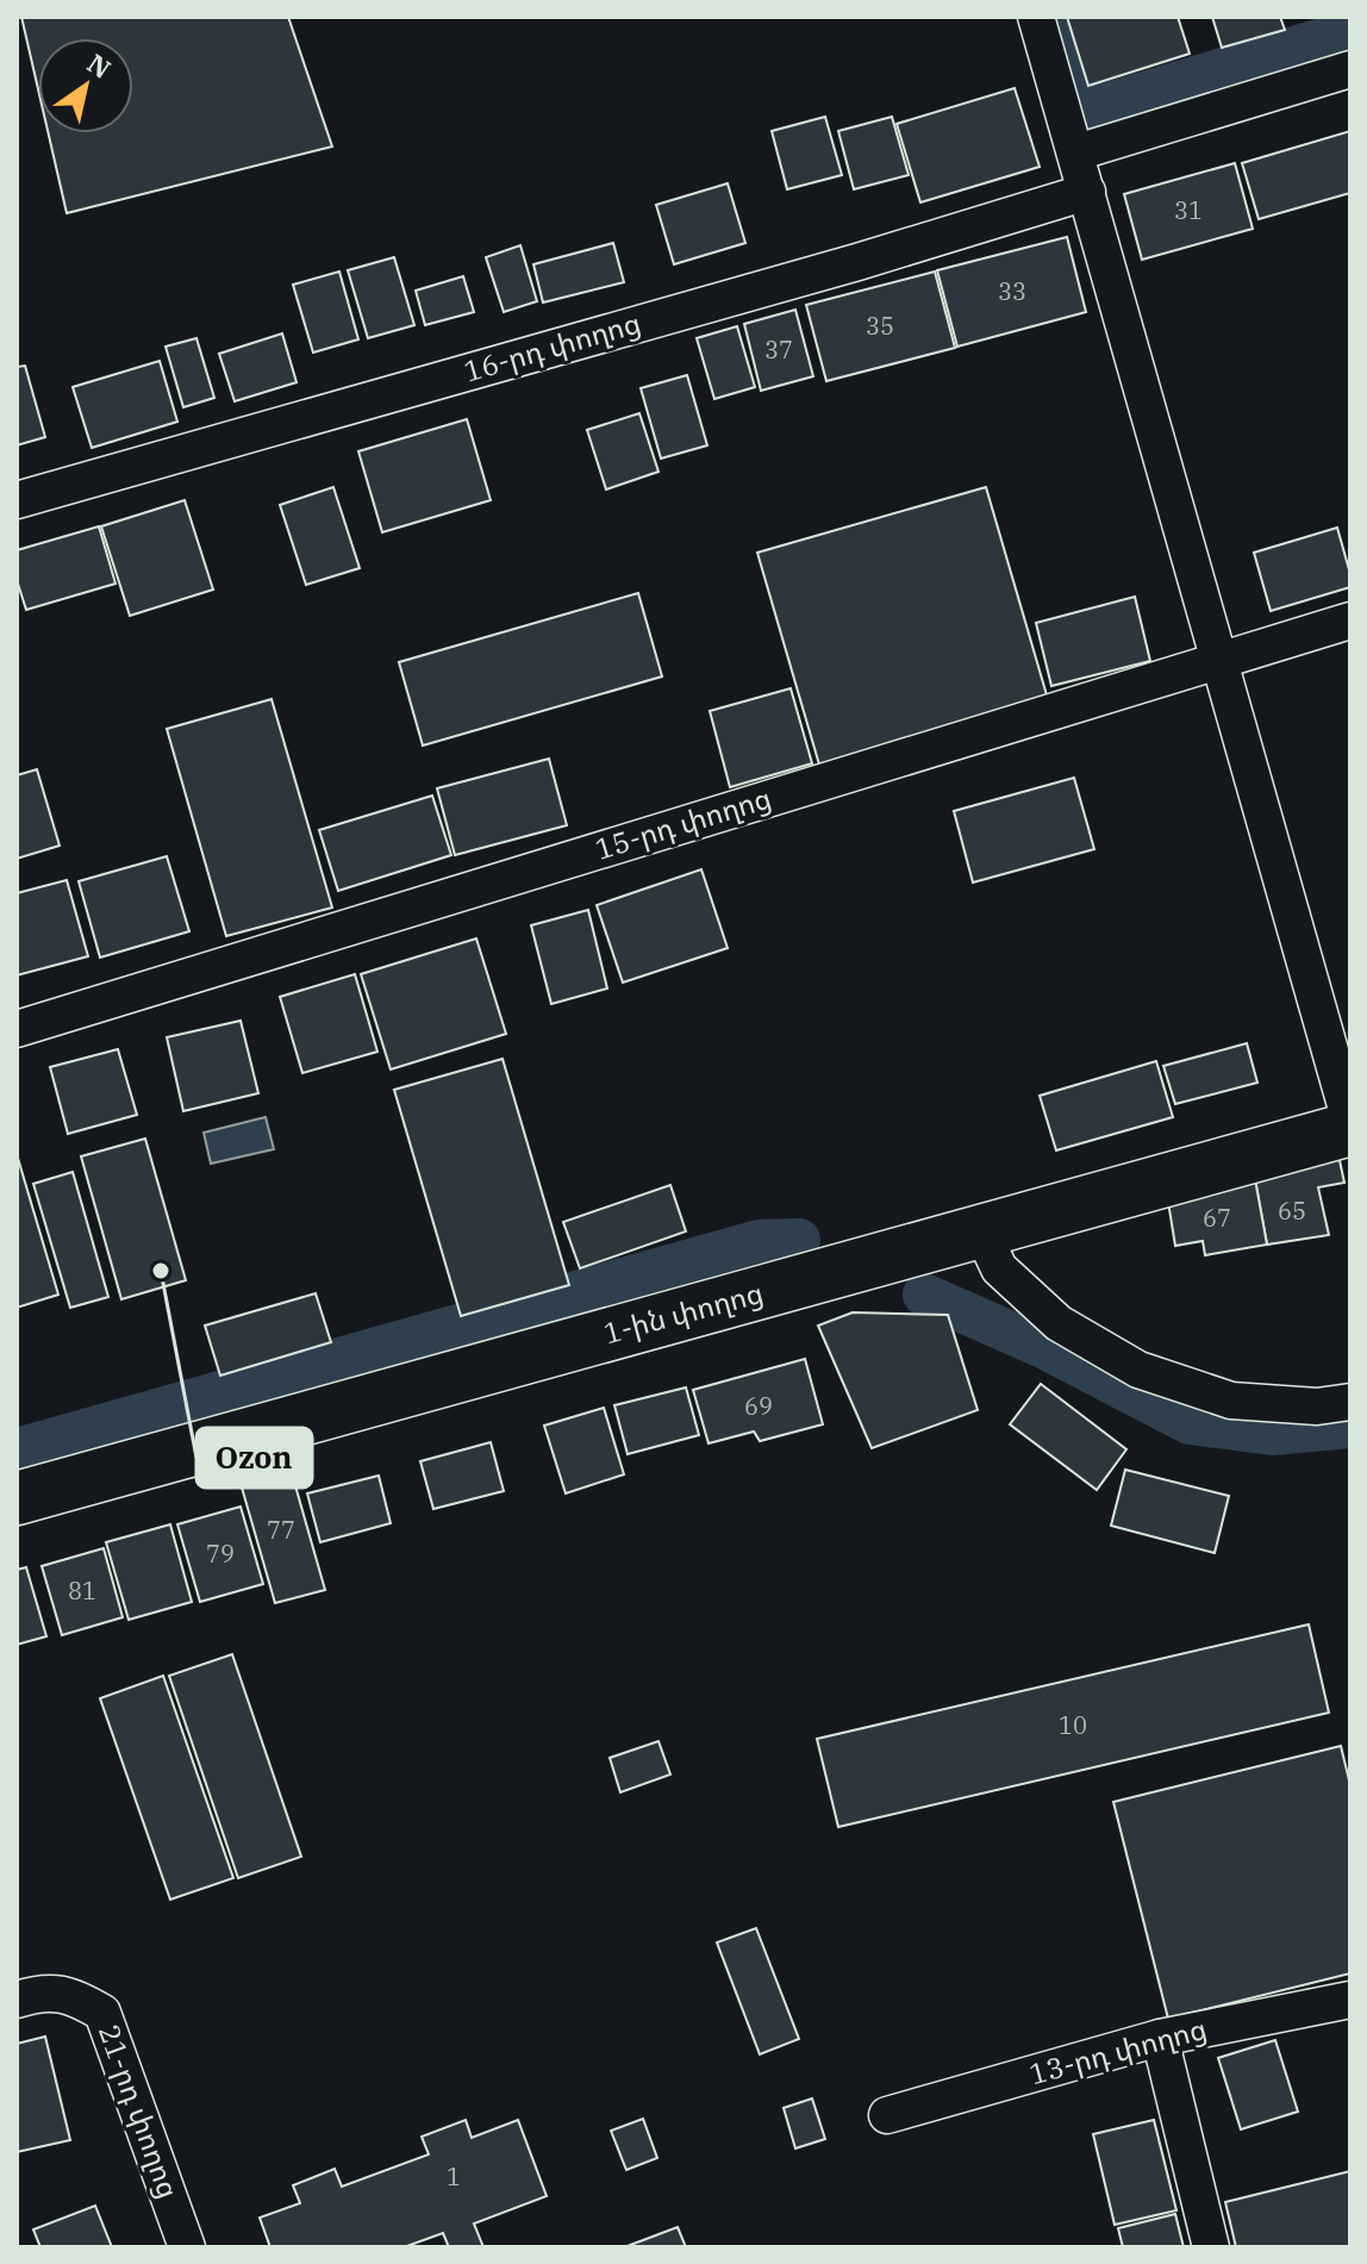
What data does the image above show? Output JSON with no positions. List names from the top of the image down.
{
  "streets": {
    "main road": ["1-ին փողոց"],
    "street": [
      "16-րդ փողոց",
      "15-րդ փողոց",
      "13-րդ փողոց",
      "21-րդ փողոց"
    ]
  },
  "places": ["Ozon"],
  "house_numbers": [
    "31",
    "33",
    "35",
    "37",
    "65",
    "67",
    "69",
    "77",
    "79",
    "81",
    "10",
    "1"
  ],
  "north": "top right"
}
